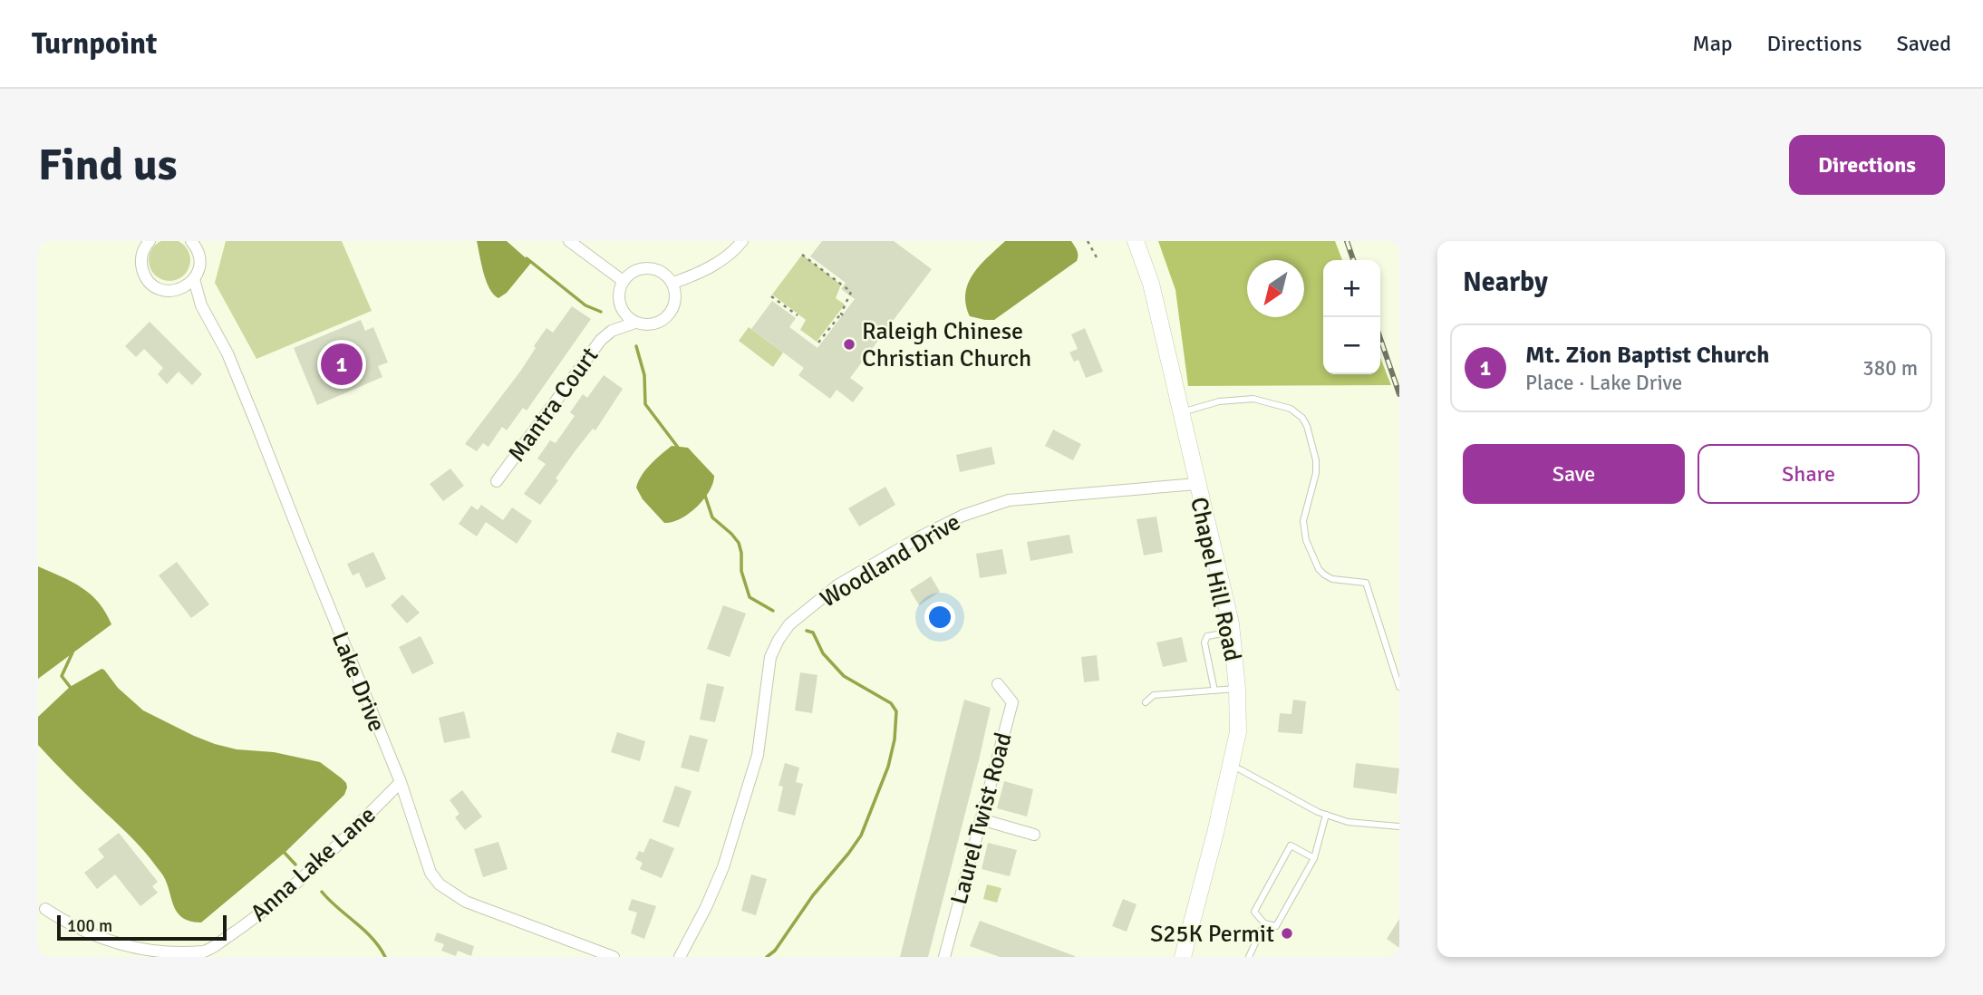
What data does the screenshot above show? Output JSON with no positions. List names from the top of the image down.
{
  "streets": {
    "main road": ["Chapel Hill Road"],
    "street": [
      "Mantra Court",
      "Woodland Drive",
      "Lake Drive",
      "Laurel Twist Road",
      "Anna Lake Lane"
    ]
  },
  "crossings": [
    ["Woodland Drive", "Chapel Hill Road"],
    ["Lake Drive", "Anna Lake Lane"]
  ],
  "places": ["Raleigh Chinese Christian Church", "S25K Permit"],
  "scale_bar": "100 m",
  "north": "bottom left",
  "page": {
    "header": "Turnpoint",
    "nav": ["Map", "Directions", "Saved"],
    "buttons": [
      "Directions",
      ["Save", "Share"]
    ],
    "title": "Find us",
    "heading": "Nearby",
    "map_buttons": ["+", "−"],
    "list": [
      {
        "mark": "1",
        "name": "Mt. Zion Baptist Church",
        "note": "Place · Lake Drive",
        "value": "380 m"
      }
    ],
    "pins": "1",
    "scale": "100 m"
  }
}
